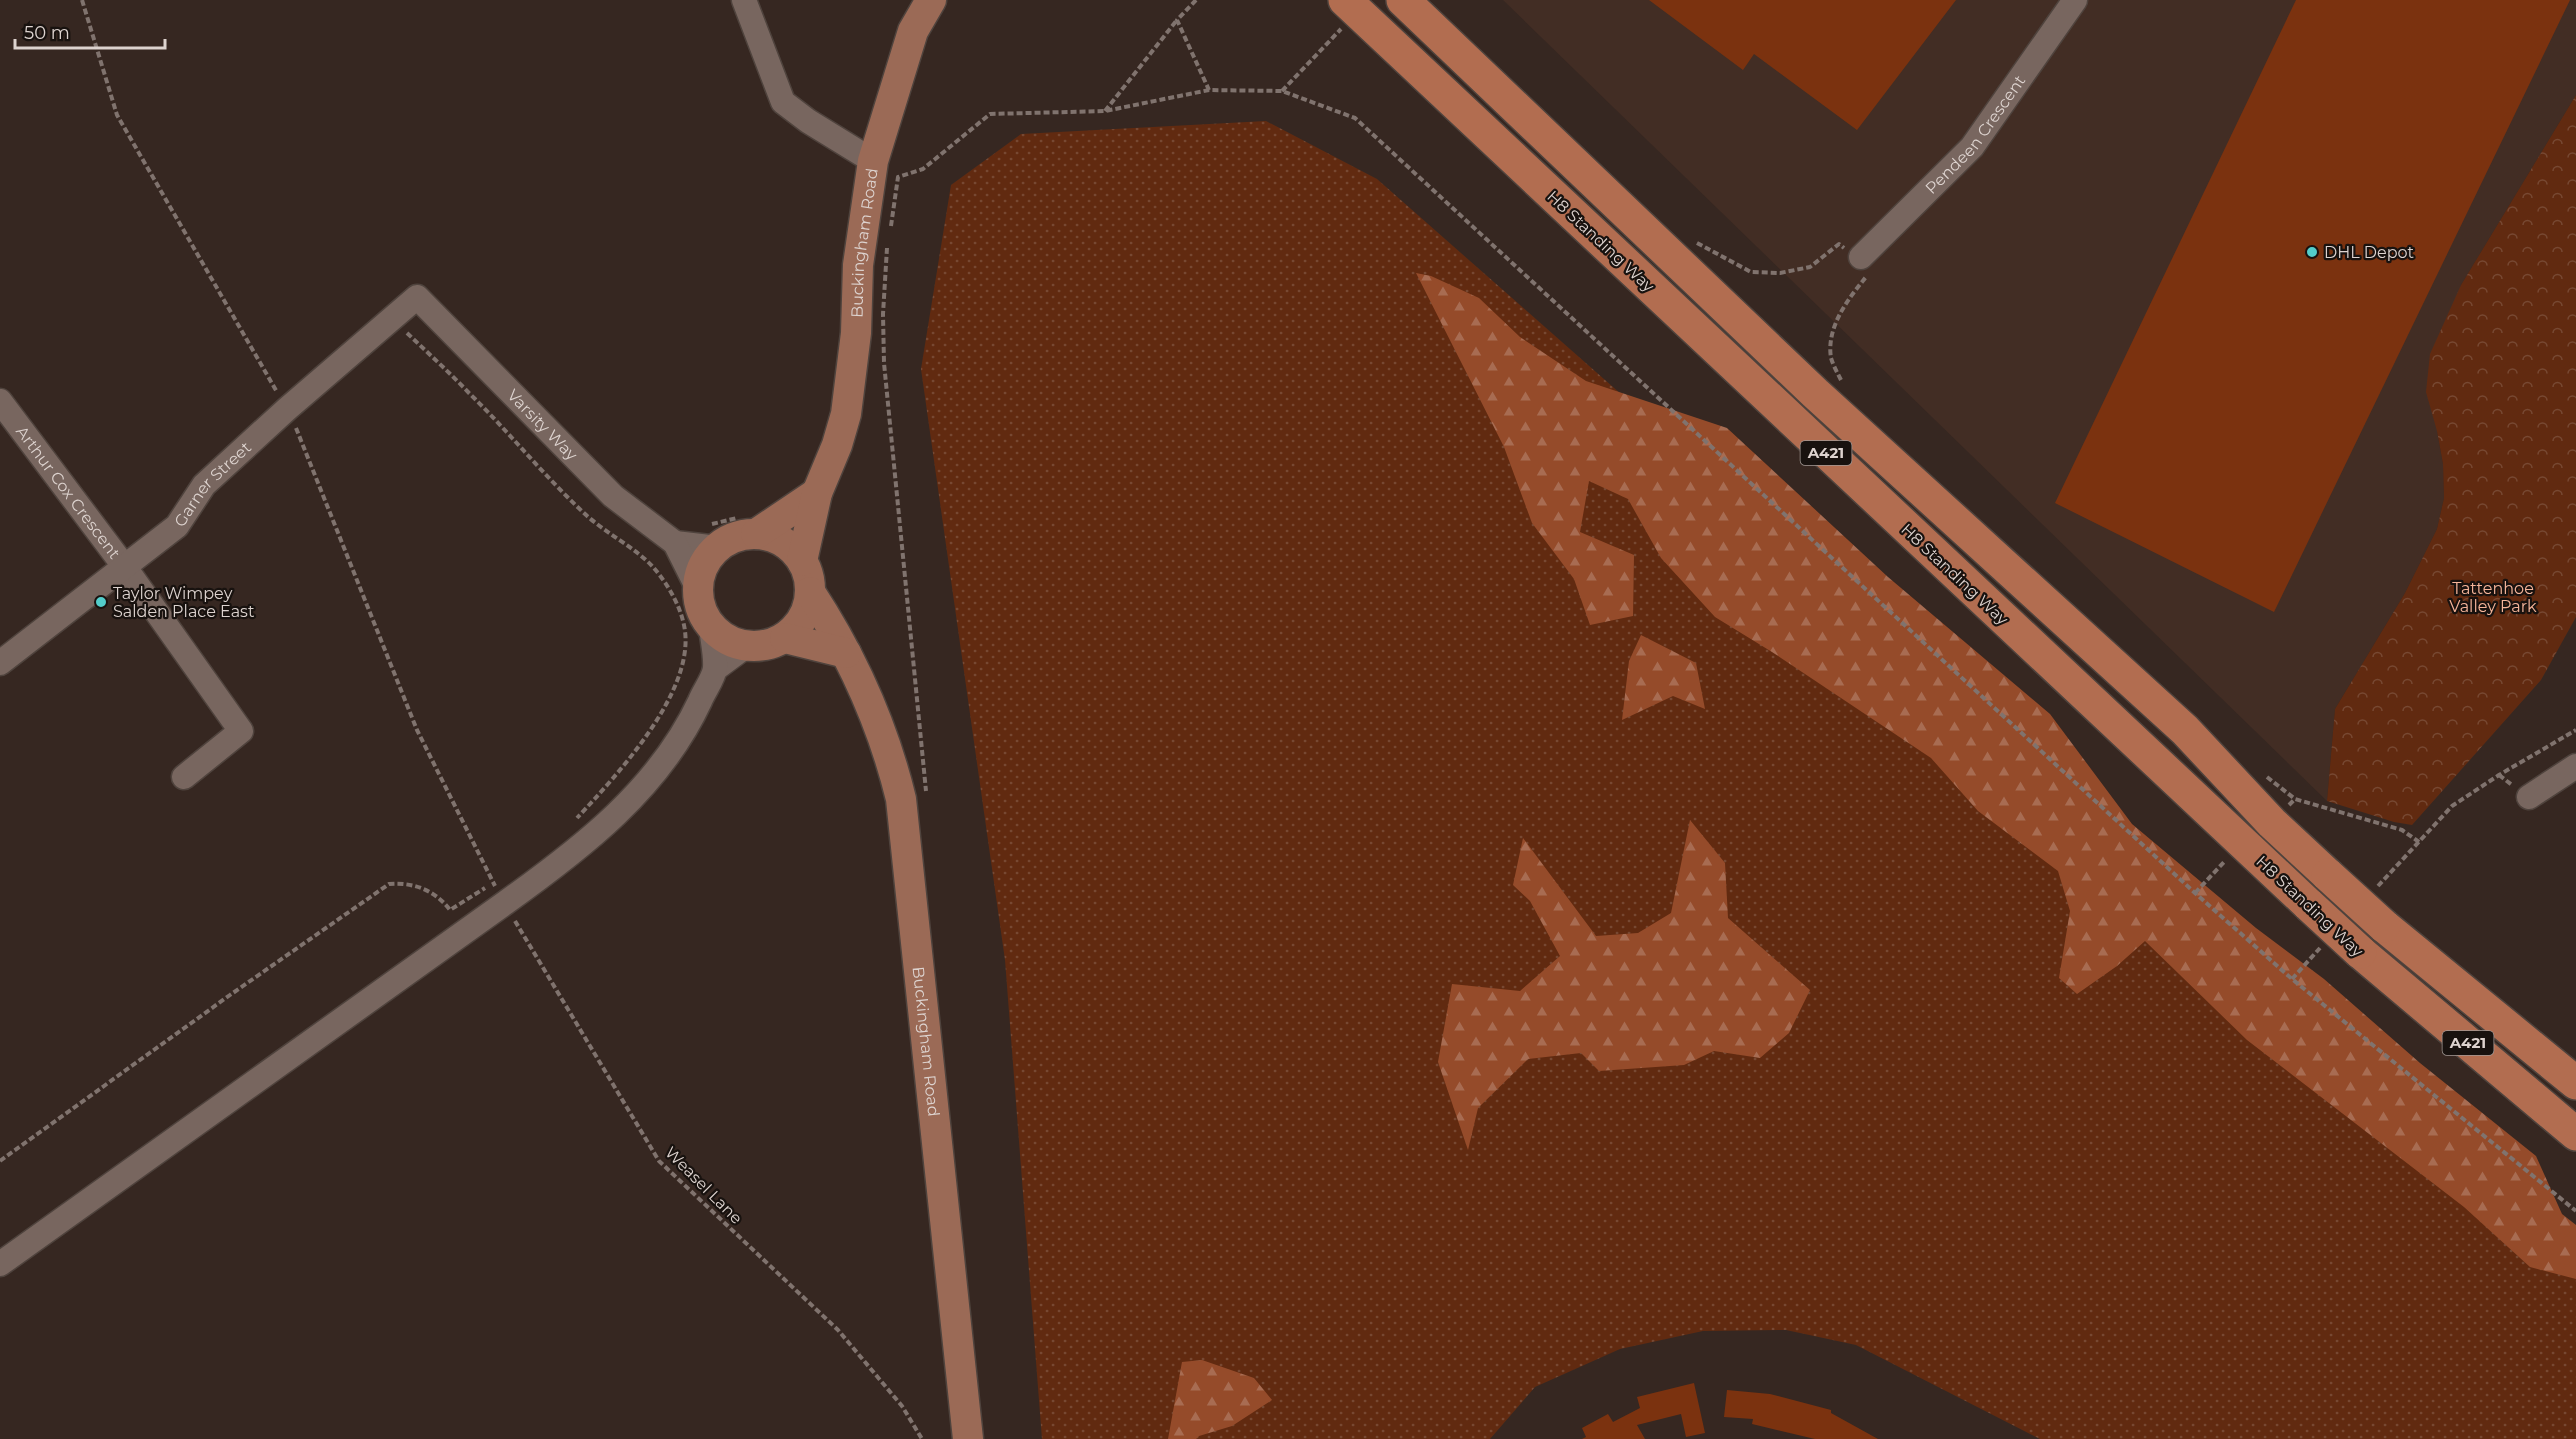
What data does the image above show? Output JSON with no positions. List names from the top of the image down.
{
  "streets": {
    "highway": ["H8 Standing Way", "A421"],
    "main road": ["Buckingham Road"],
    "street": [
      "Pendeen Crescent",
      "Varsity Way",
      "Garner Street",
      "Arthur Cox Crescent"
    ],
    "path": ["Weasel Lane"]
  },
  "crossings": [
    ["Varsity Way", "Garner Street"],
    ["Garner Street", "Arthur Cox Crescent"]
  ],
  "parks": ["Tattenhoe Valley Park"],
  "places": ["DHL Depot", "Taylor Wimpey Salden Place East"],
  "scale_bar": "50 m"
}
